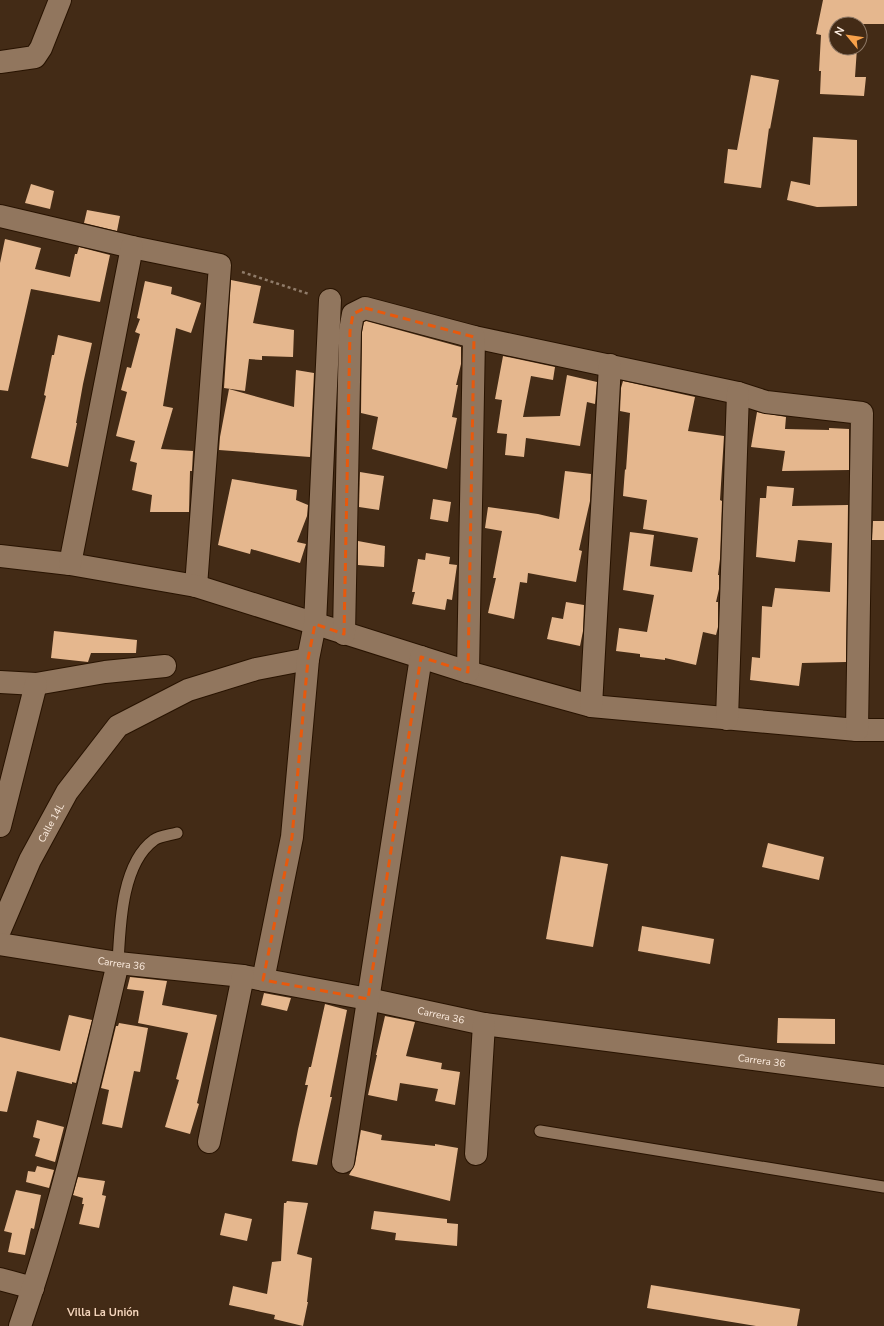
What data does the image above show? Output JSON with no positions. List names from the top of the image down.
{
  "streets": {
    "street": ["Calle 14L", "Carrera 36"]
  },
  "districts": ["Villa La Unión"],
  "north": "top left"
}
